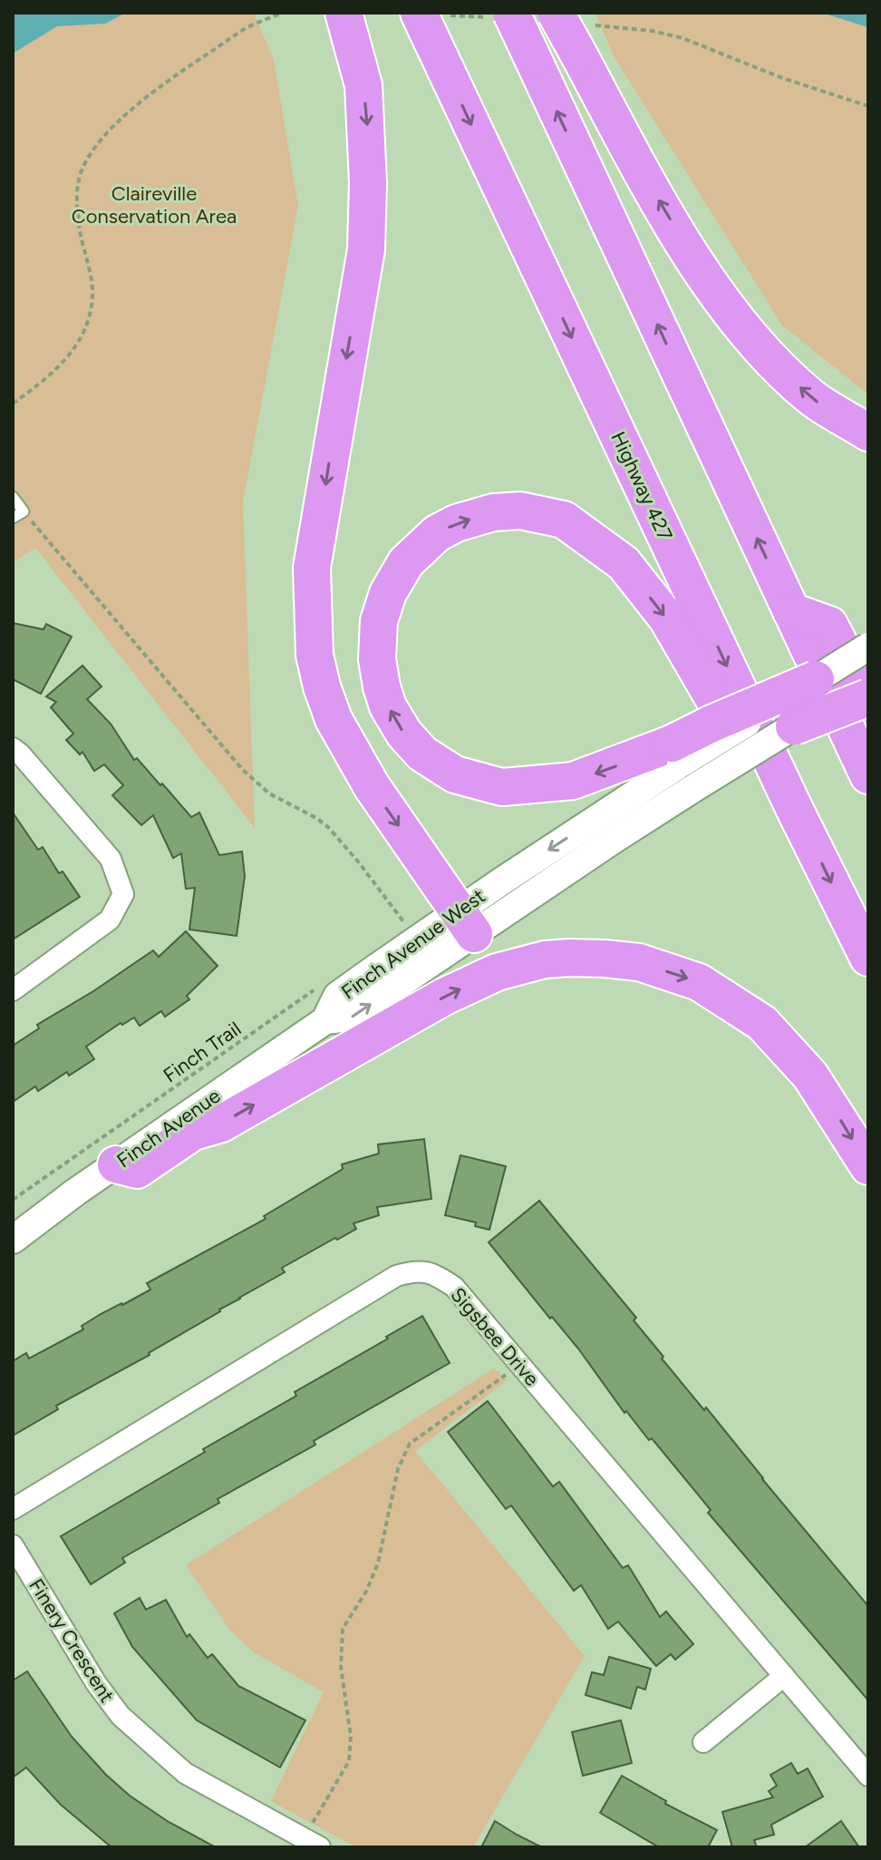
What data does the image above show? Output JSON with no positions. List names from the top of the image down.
{
  "streets": {
    "highway": ["Highway 427"],
    "main road": ["Finch Avenue West", "Finch Avenue"],
    "street": ["Sigsbee Drive", "Finery Crescent"],
    "path": ["Finch Trail"]
  },
  "crossings": [
    ["Finch Avenue West", "Finch Avenue"]
  ],
  "parks": ["Claireville Conservation Area"]
}
